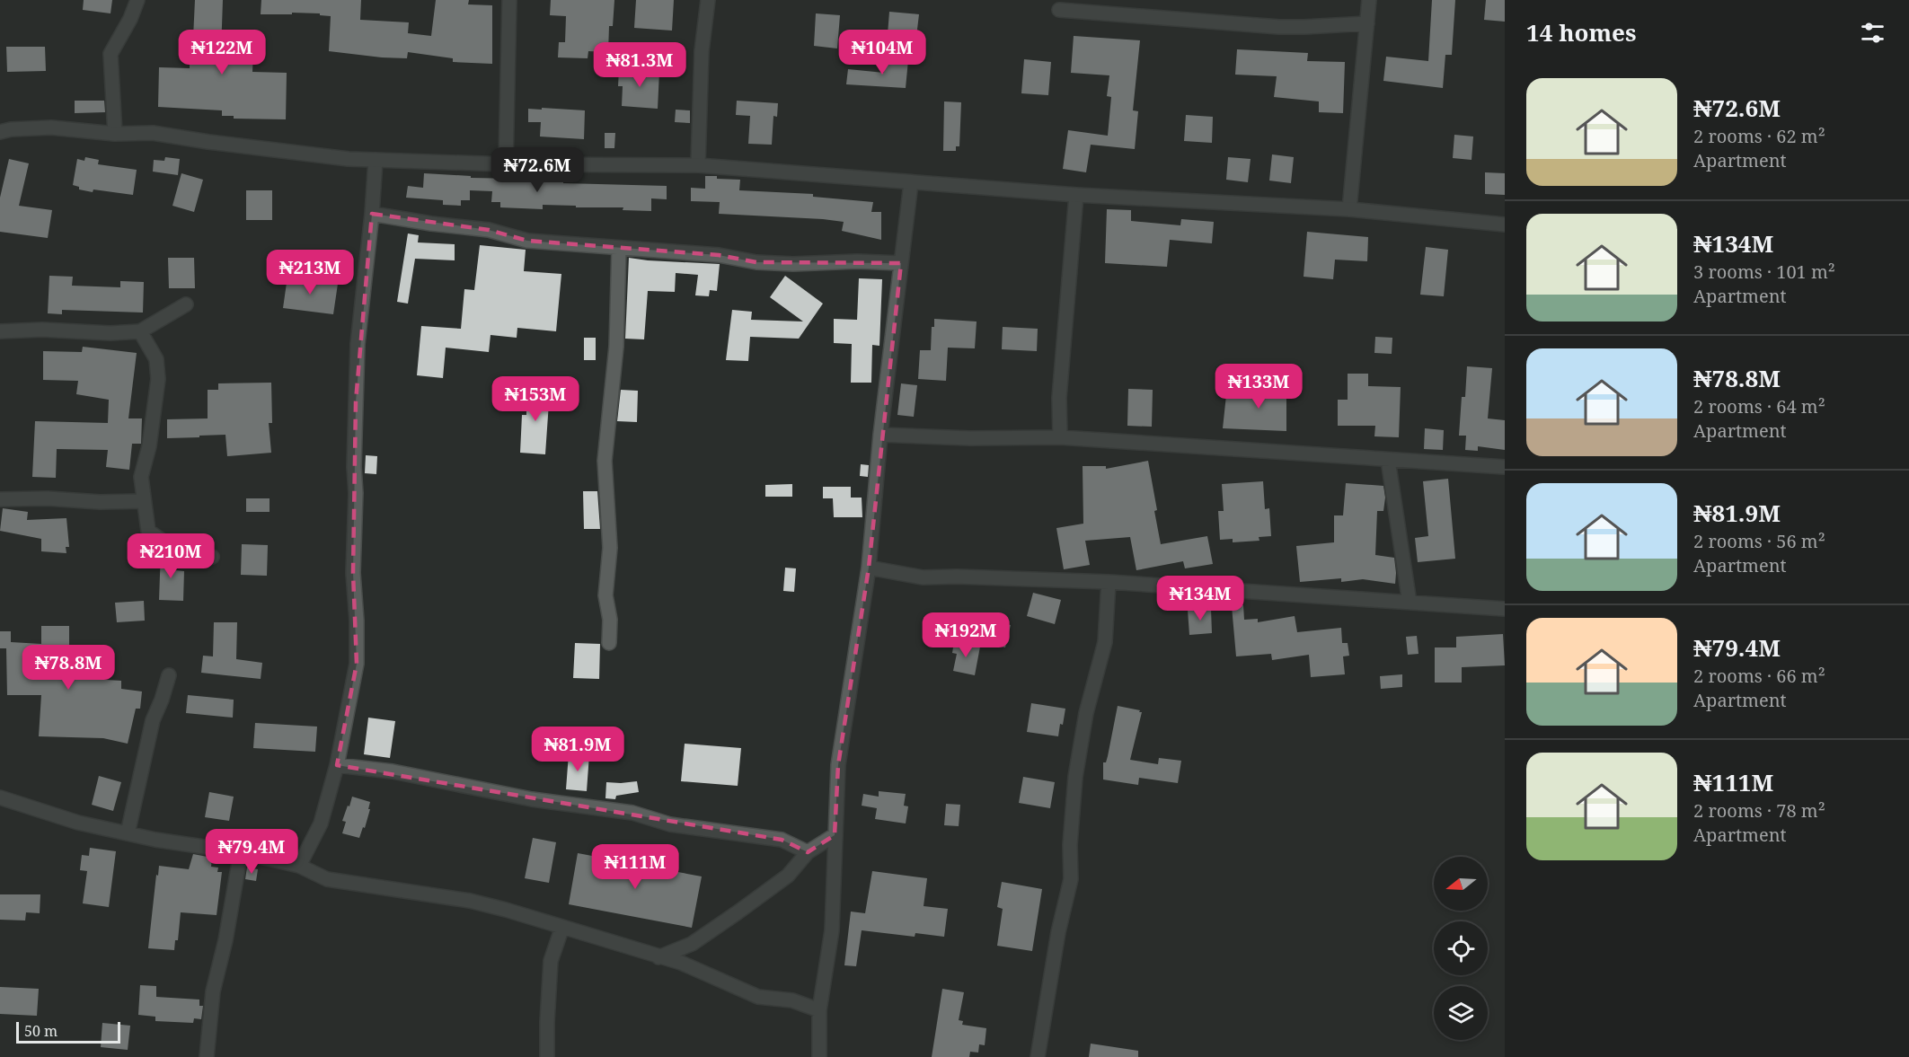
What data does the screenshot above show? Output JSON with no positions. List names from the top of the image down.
{
  "scale_bar": "50 m",
  "north": "left",
  "page": {
    "heading": "14 homes",
    "price": [
      "₦122M",
      "₦104M",
      "₦81.3M",
      "₦72.6M",
      "₦213M",
      "₦133M",
      "₦153M",
      "₦210M",
      "₦134M",
      "₦192M",
      "₦78.8M",
      "₦81.9M",
      "₦79.4M",
      "₦111M"
    ],
    "list": [
      {
        "name": "₦72.6M",
        "note": "2 rooms · 62 m² · Apartment"
      },
      {
        "name": "₦134M",
        "note": "3 rooms · 101 m² · Apartment"
      },
      {
        "name": "₦78.8M",
        "note": "2 rooms · 64 m² · Apartment"
      },
      {
        "name": "₦81.9M",
        "note": "2 rooms · 56 m² · Apartment"
      },
      {
        "name": "₦79.4M",
        "note": "2 rooms · 66 m² · Apartment"
      },
      {
        "name": "₦111M",
        "note": "2 rooms · 78 m² · Apartment"
      }
    ],
    "scale": "50 m"
  }
}
